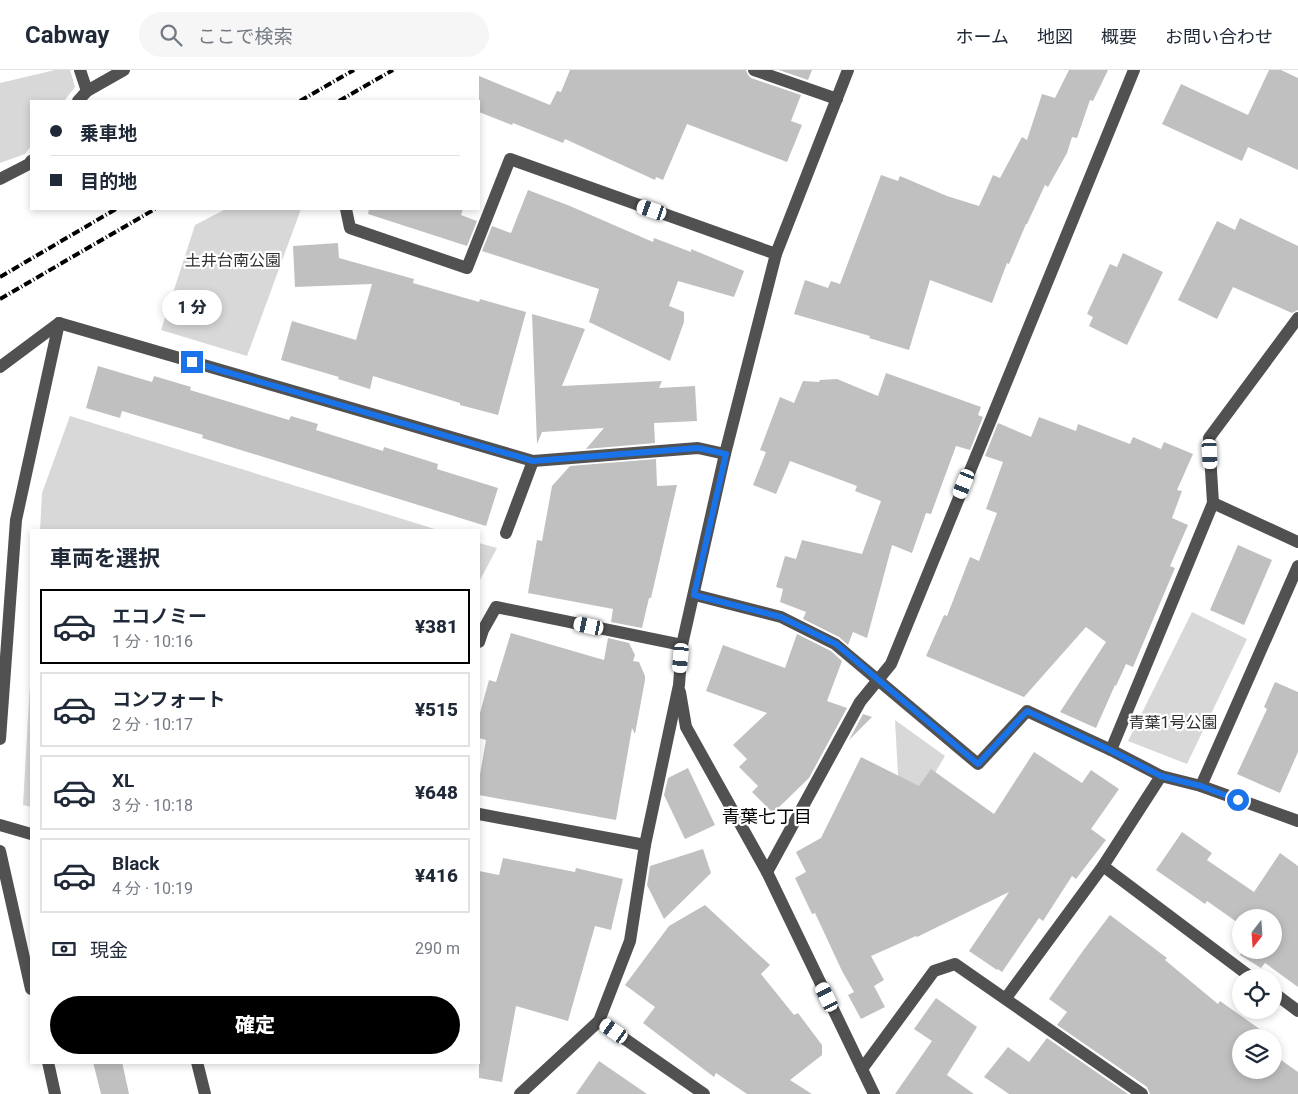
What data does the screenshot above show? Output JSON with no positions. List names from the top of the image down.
{
  "districts": ["青葉七丁目"],
  "parks": ["土井台南公園", "青葉1号公園"],
  "north": "bottom",
  "page": {
    "header": "Cabway",
    "search": "ここで検索",
    "nav": [
      "ホーム",
      "地図",
      "概要",
      "お問い合わせ"
    ],
    "banner": ["乗車地", "目的地"],
    "bubble": "1 分",
    "heading": "車両を選択",
    "list": [
      {
        "name": "エコノミー",
        "note": "1 分 · 10:16",
        "value": "¥381"
      },
      {
        "name": "コンフォート",
        "note": "2 分 · 10:17",
        "value": "¥515"
      },
      {
        "name": "XL",
        "note": "3 分 · 10:18",
        "value": "¥648"
      },
      {
        "name": "Black",
        "note": "4 分 · 10:19",
        "value": "¥416"
      }
    ],
    "pay": ["現金", "290 m"],
    "buttons": "確定"
  }
}
